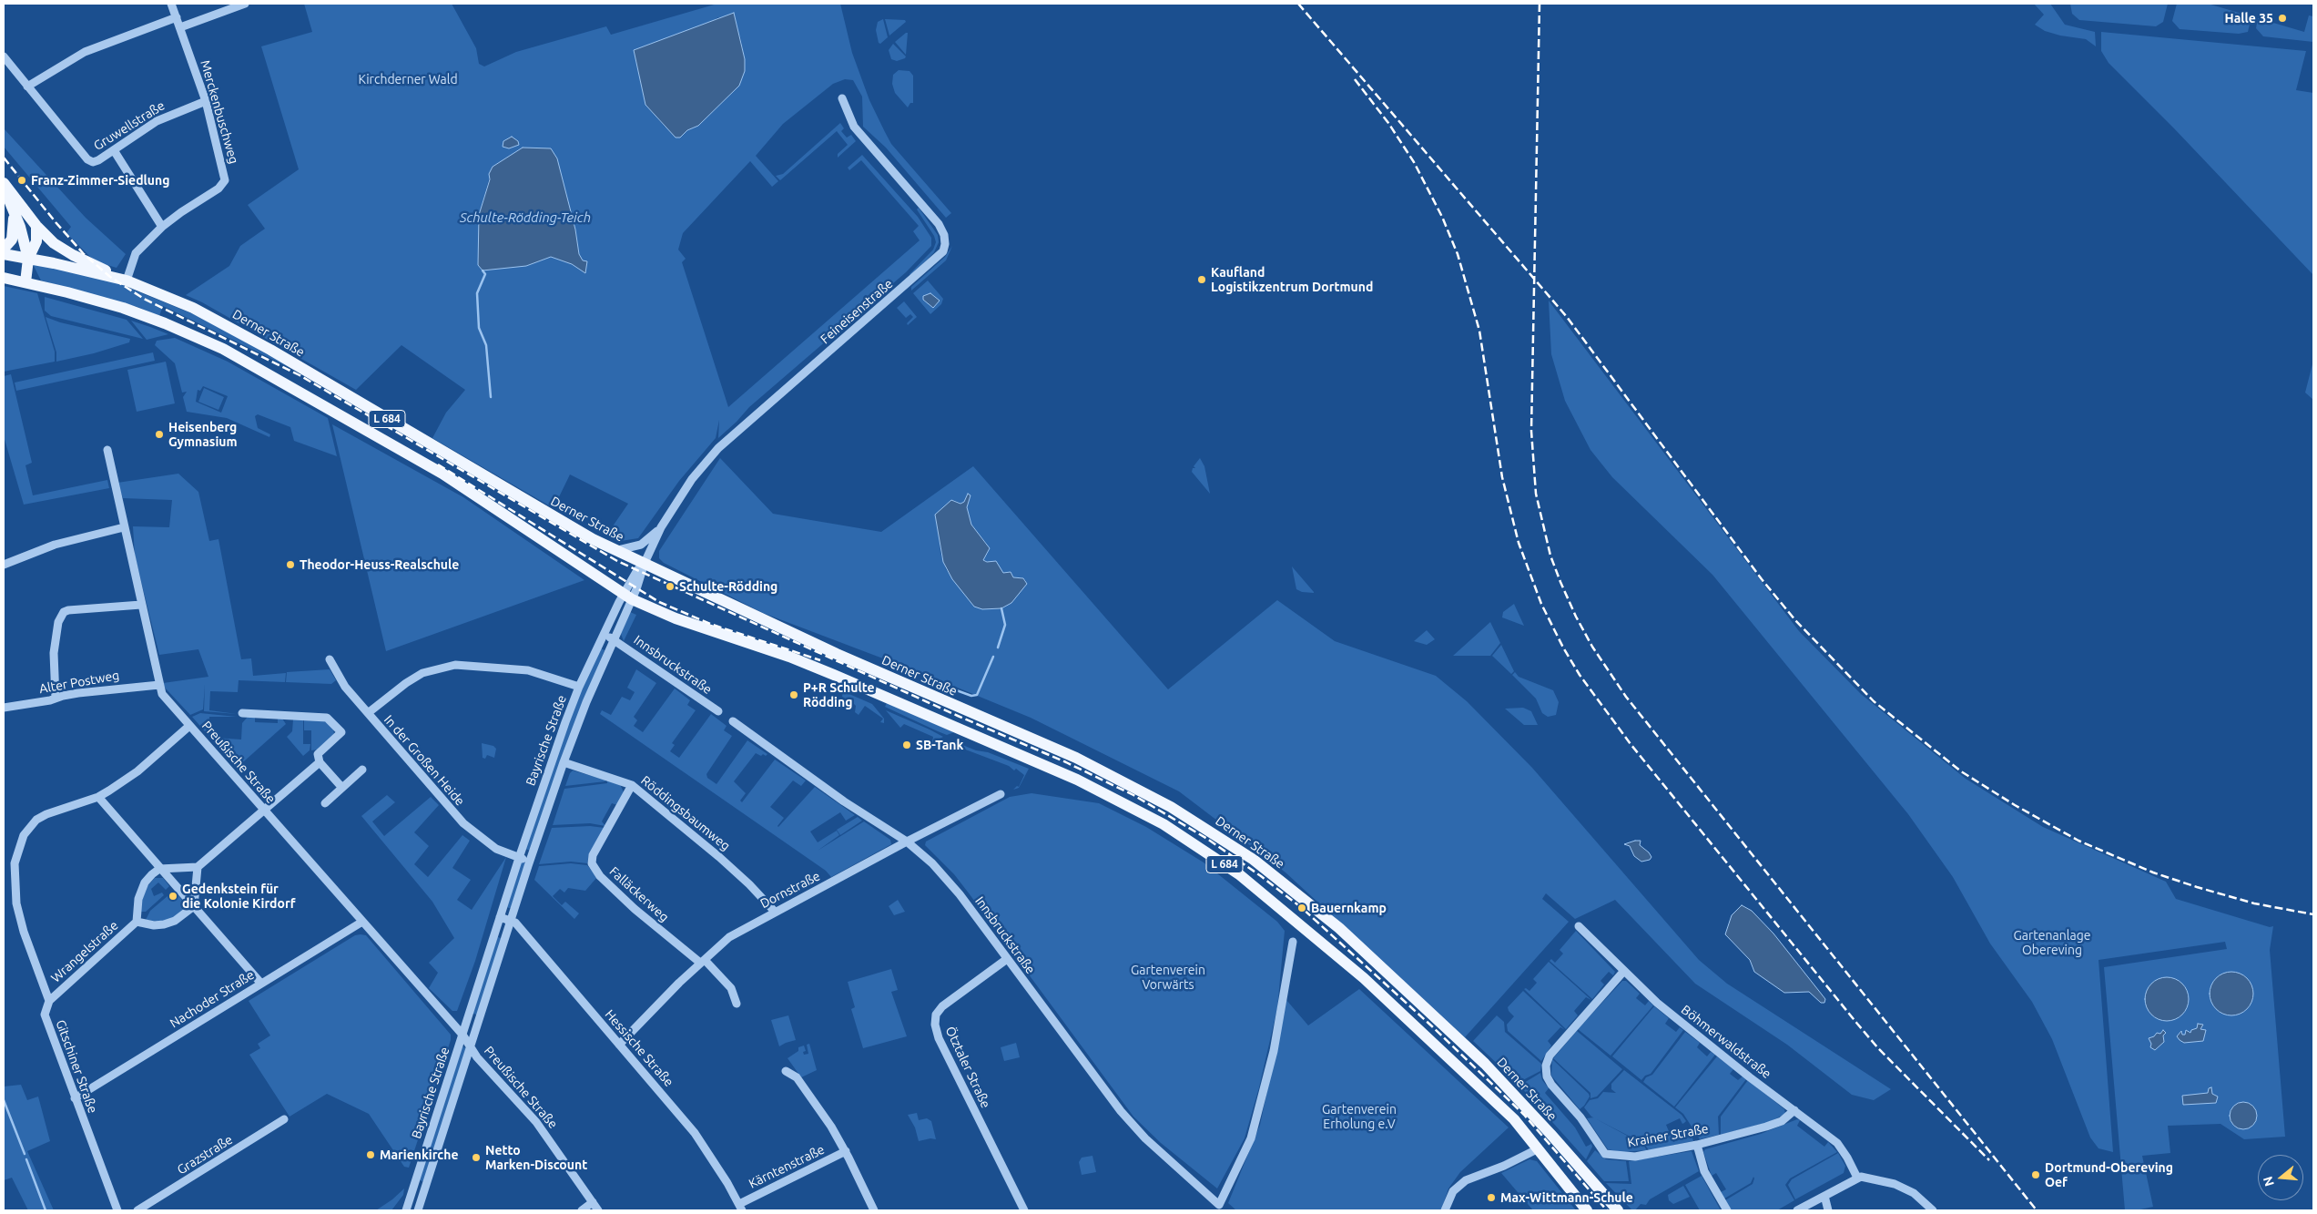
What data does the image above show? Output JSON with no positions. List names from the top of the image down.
{
  "streets": {
    "main road": ["Derner Straße", "L 684"],
    "street": [
      "Merckenbuschweg",
      "Gruwellstraße",
      "Feineisenstraße",
      "Innsbruckstraße",
      "Alter Postweg",
      "Bayrische Straße",
      "In der Großen Heide",
      "Preußische Straße",
      "Röddingsbaumweg",
      "Dornstraße",
      "Falläckerweg",
      "Wrangelstraße",
      "Nachoder Straße",
      "Böhmerwaldstraße",
      "Hessische Straße",
      "Gitschiner Straße",
      "Ötztaler Straße",
      "Krainer Straße",
      "Grazstraße",
      "Kärntenstraße"
    ]
  },
  "crossings": [
    ["Merckenbuschweg", "Gruwellstraße"],
    ["Merckenbuschweg", "Derner Straße"],
    ["Merckenbuschweg", "L 684"],
    ["Feineisenstraße", "Derner Straße"],
    ["Feineisenstraße", "Bayrische Straße"],
    ["Derner Straße", "L 684"],
    ["Derner Straße", "Bayrische Straße"],
    ["L 684", "Bayrische Straße"],
    ["Innsbruckstraße", "Bayrische Straße"],
    ["Innsbruckstraße", "Dornstraße"],
    ["Innsbruckstraße", "Ötztaler Straße"],
    ["Alter Postweg", "Preußische Straße"],
    ["Bayrische Straße", "In der Großen Heide"],
    ["Bayrische Straße", "Preußische Straße"],
    ["Bayrische Straße", "Röddingsbaumweg"],
    ["Bayrische Straße", "Hessische Straße"],
    ["Preußische Straße", "Nachoder Straße"],
    ["Preußische Straße", "Gitschiner Straße"],
    ["Röddingsbaumweg", "Dornstraße"],
    ["Röddingsbaumweg", "Falläckerweg"],
    ["Dornstraße", "Falläckerweg"],
    ["Dornstraße", "Hessische Straße"],
    ["Wrangelstraße", "Gitschiner Straße"],
    ["Nachoder Straße", "Gitschiner Straße"],
    ["Böhmerwaldstraße", "Krainer Straße"],
    ["Hessische Straße", "Kärntenstraße"]
  ],
  "water": ["Schulte-Rödding-Teich"],
  "parks": [
    "Kirchderner Wald",
    "Gartenanlage Obereving",
    "Gartenverein Vorwärts",
    "Gartenverein Erholung e.V"
  ],
  "places": [
    "Halle 35",
    "Franz-Zimmer-Siedlung",
    "Kaufland Logistikzentrum Dortmund",
    "Heisenberg Gymnasium",
    "Theodor-Heuss-Realschule",
    "Schulte-Rödding",
    "P+R Schulte Rödding",
    "SB-Tank",
    "Gedenkstein für die Kolonie Kirdorf",
    "Bauernkamp",
    "Marienkirche",
    "Netto Marken-Discount",
    "Dortmund-Obereving Oef",
    "Max-Wittmann-Schule"
  ],
  "north": "left"
}
